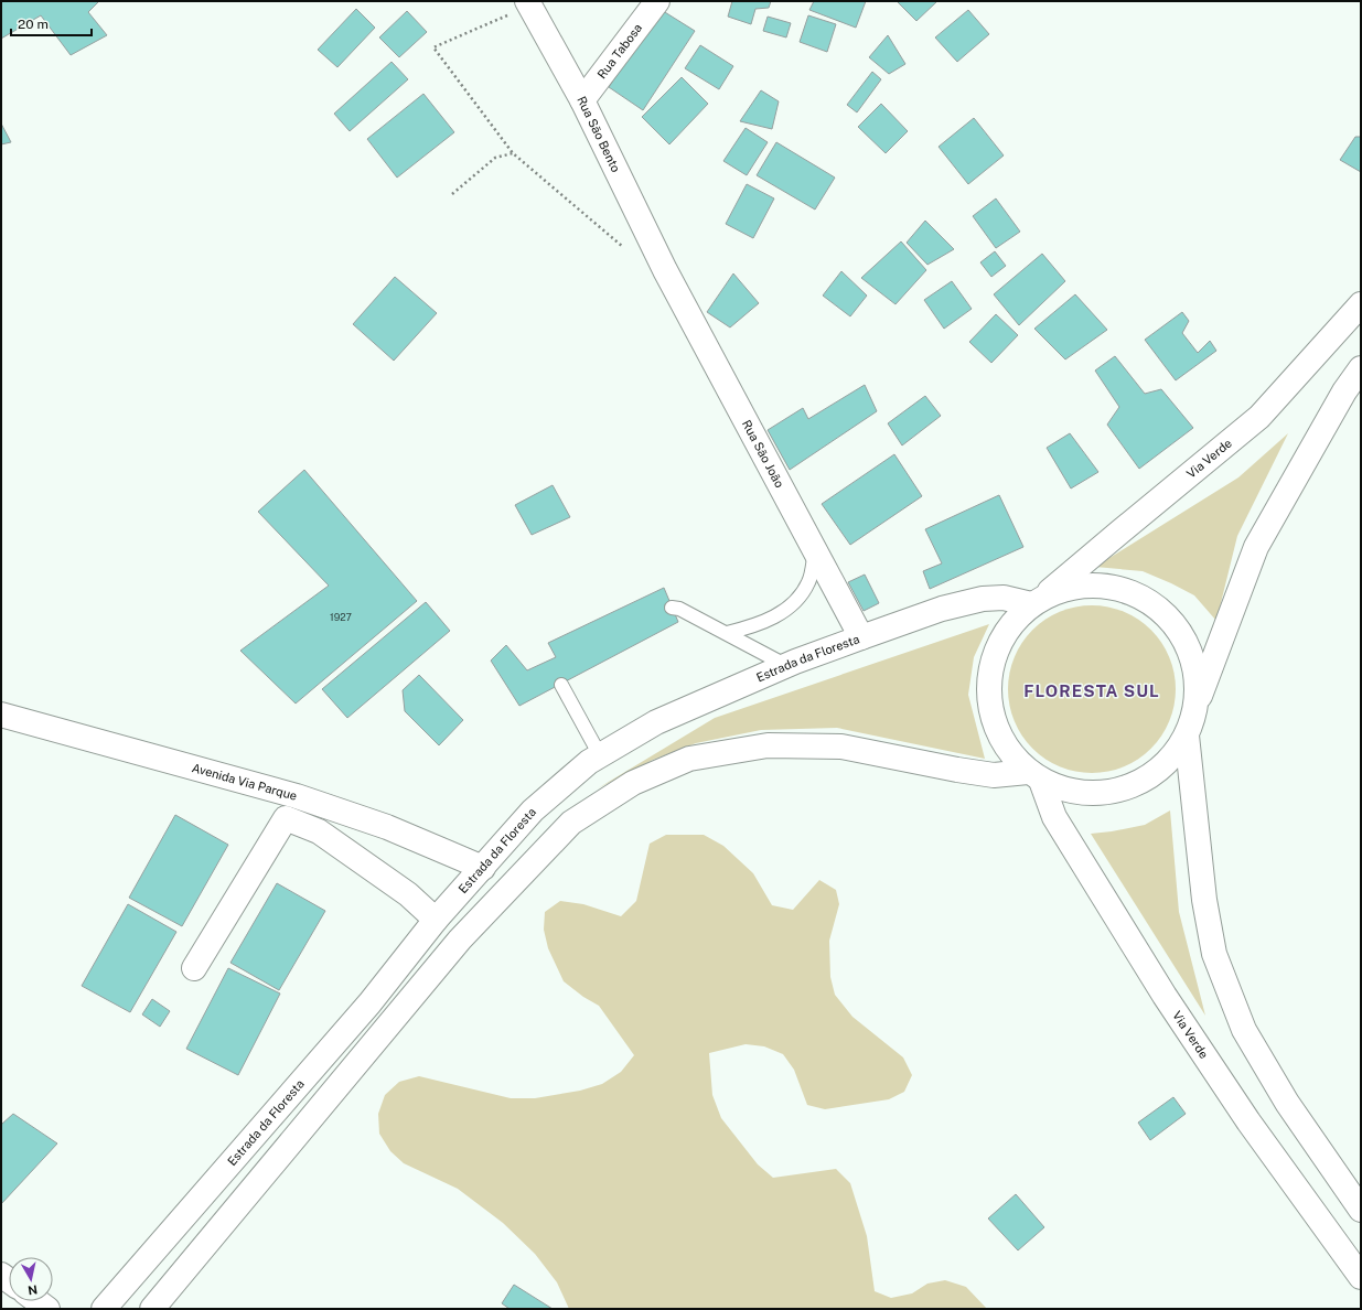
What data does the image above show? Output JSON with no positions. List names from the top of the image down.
{
  "streets": {
    "main road": [
      "Rua Tabosa",
      "Rua São Bento",
      "Rua São João",
      "Via Verde",
      "Estrada da Floresta",
      "Avenida Via Parque"
    ]
  },
  "crossings": [
    ["Rua Tabosa", "Rua São Bento"],
    ["Rua São Bento", "Rua São João"],
    ["Rua São João", "Estrada da Floresta"],
    ["Via Verde", "Estrada da Floresta"],
    ["Estrada da Floresta", "Avenida Via Parque"]
  ],
  "districts": ["FLORESTA SUL"],
  "house_numbers": ["1927"],
  "scale_bar": "20 m",
  "north": "bottom"
}
